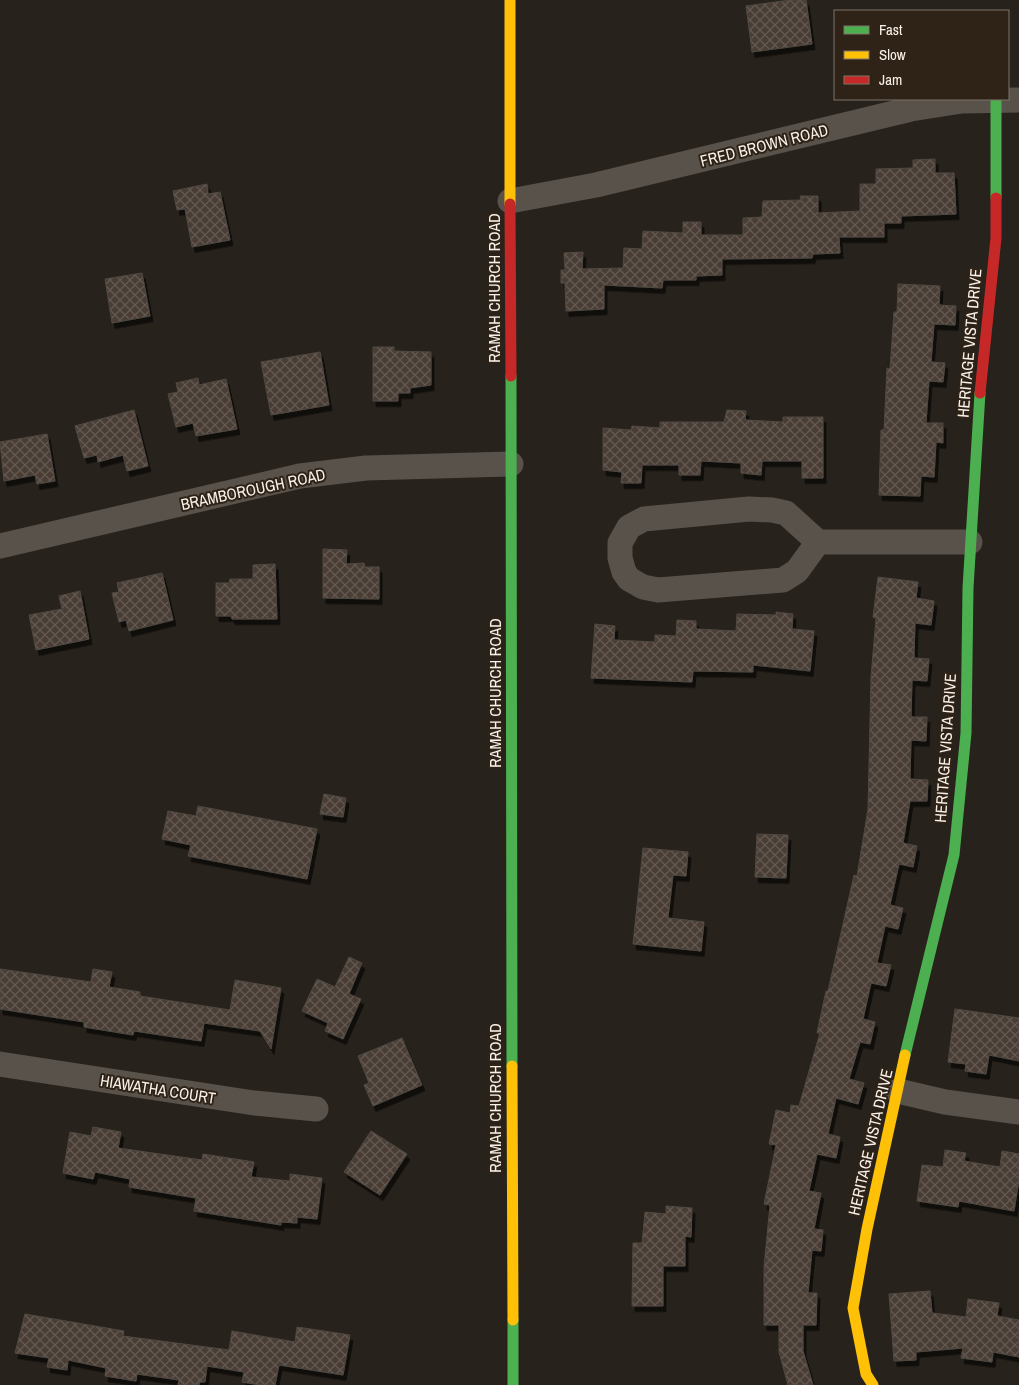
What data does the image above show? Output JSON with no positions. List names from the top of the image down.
{
  "streets": {
    "main road": ["RAMAH CHURCH ROAD", "HERITAGE VISTA DRIVE"],
    "street": ["FRED BROWN ROAD", "BRAMBOROUGH ROAD", "HIAWATHA COURT"]
  },
  "crossings": [
    ["FRED BROWN ROAD", "RAMAH CHURCH ROAD"],
    ["FRED BROWN ROAD", "HERITAGE VISTA DRIVE"],
    ["RAMAH CHURCH ROAD", "BRAMBOROUGH ROAD"]
  ],
  "legend": ["Fast", "Slow", "Jam"]
}
